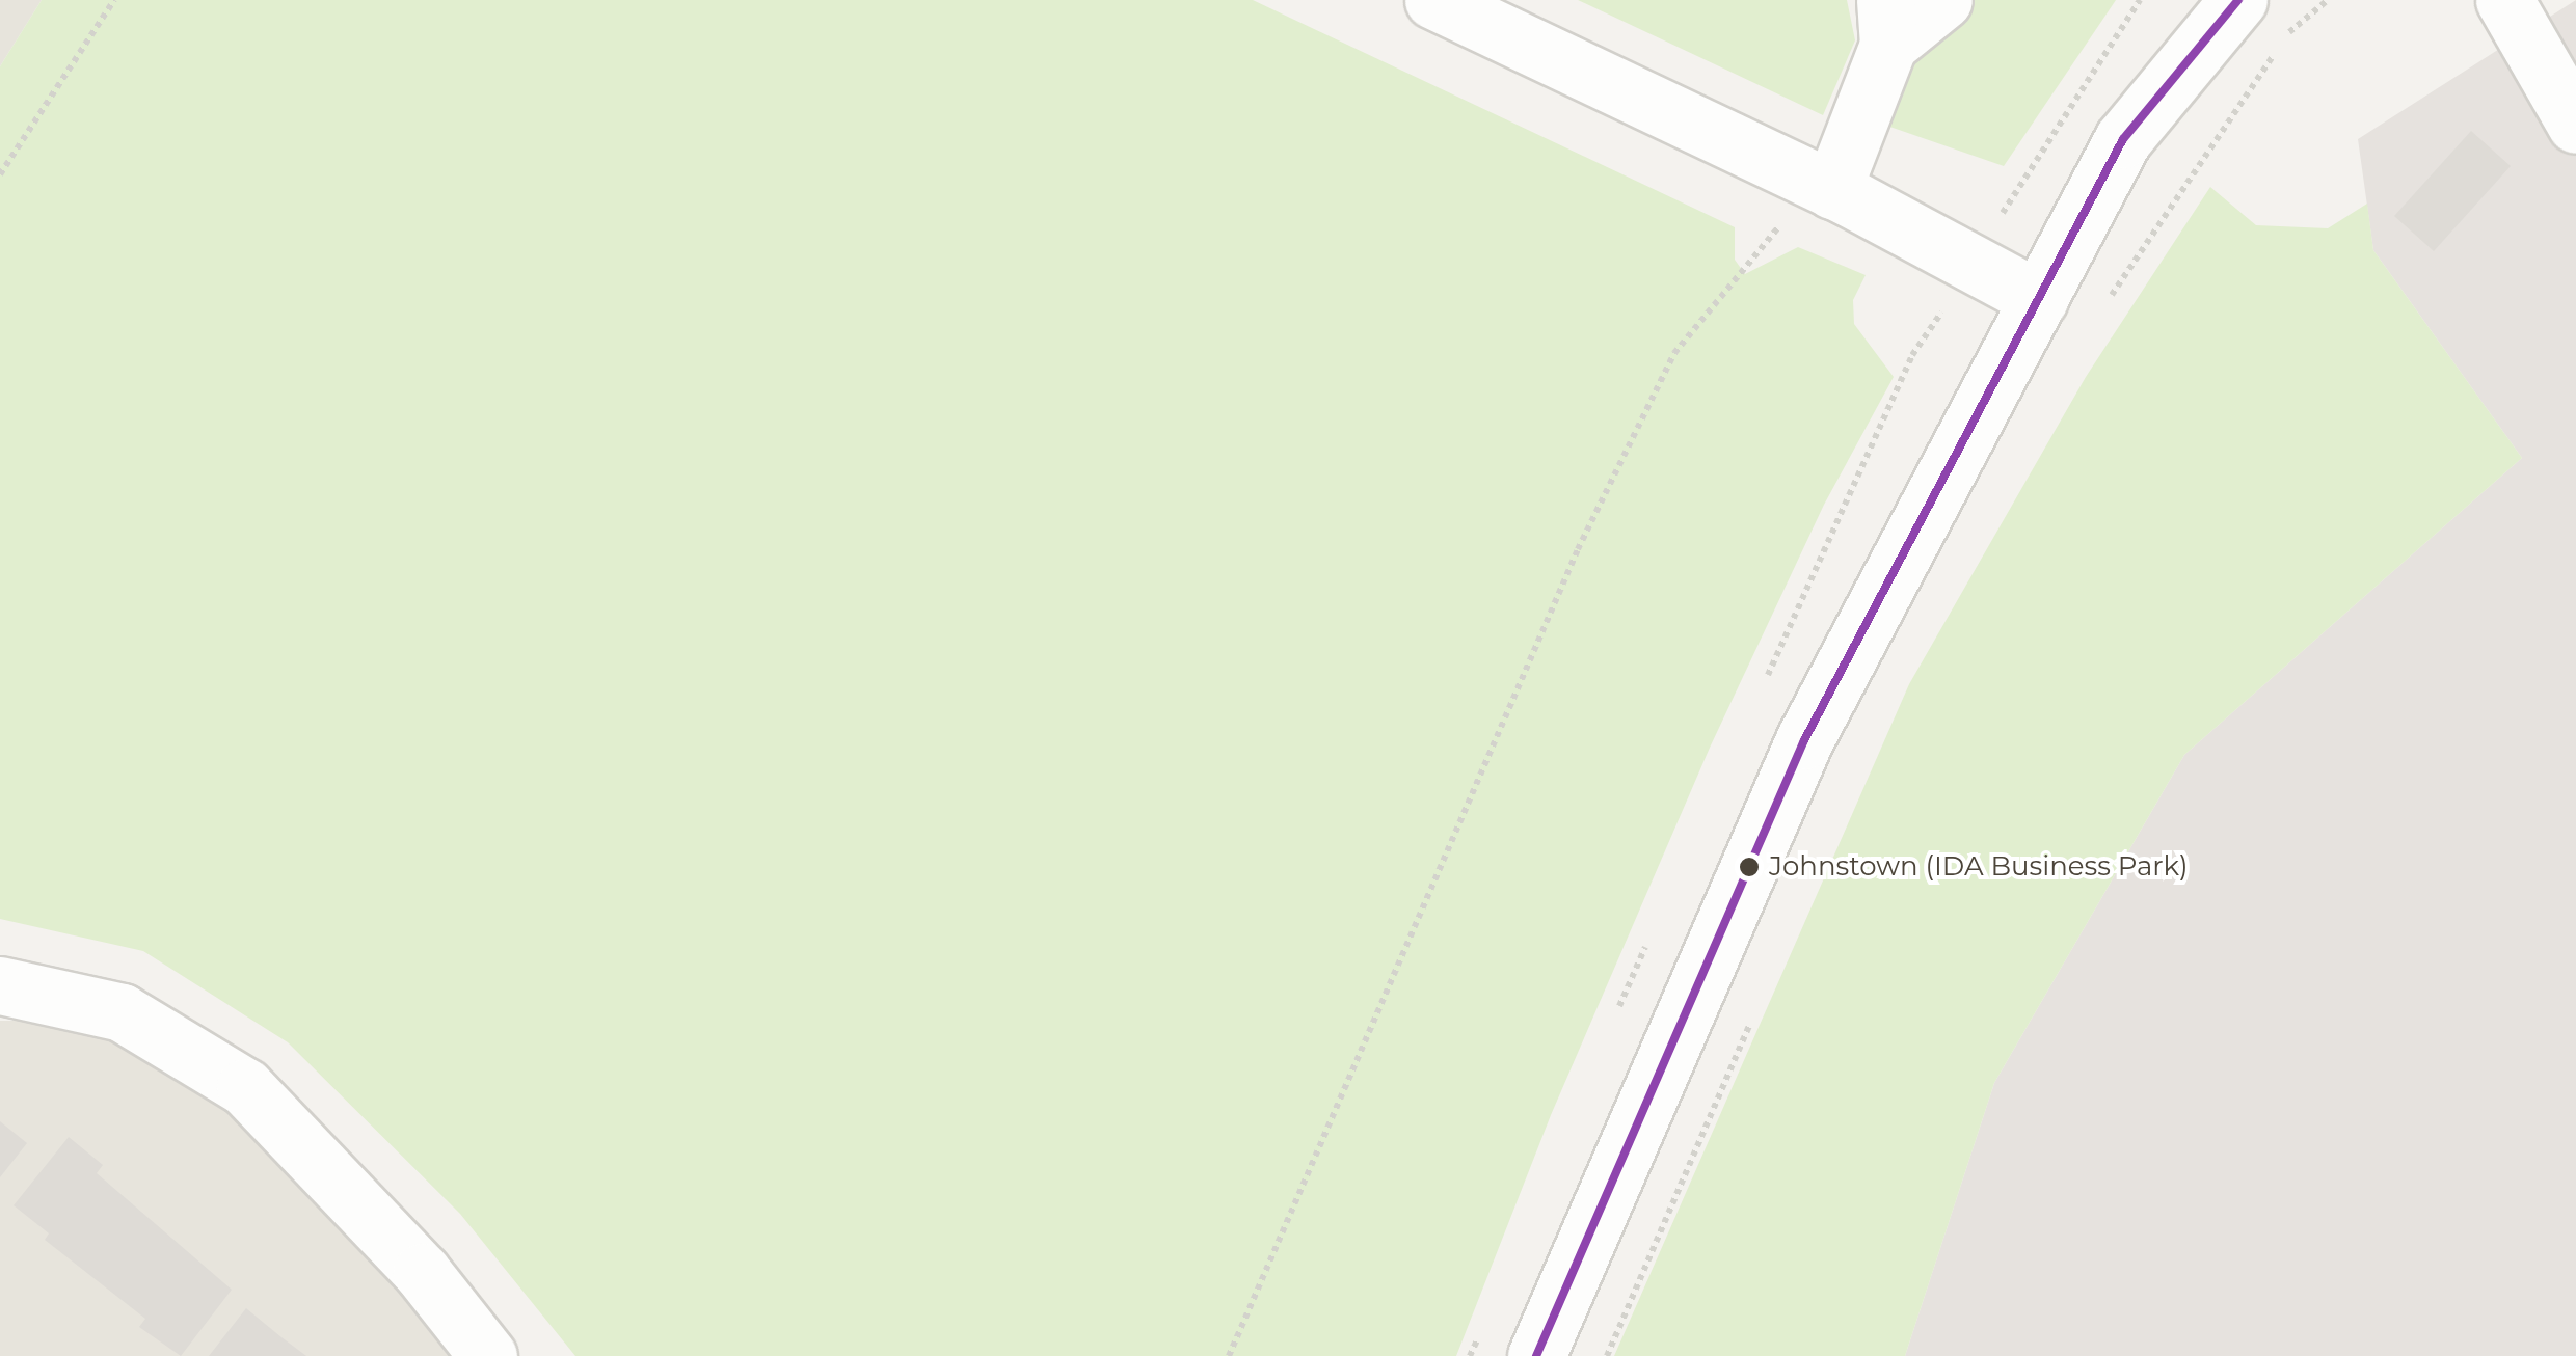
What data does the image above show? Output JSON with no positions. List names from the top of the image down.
{
  "places": ["Johnstown (IDA Business Park)"]
}
